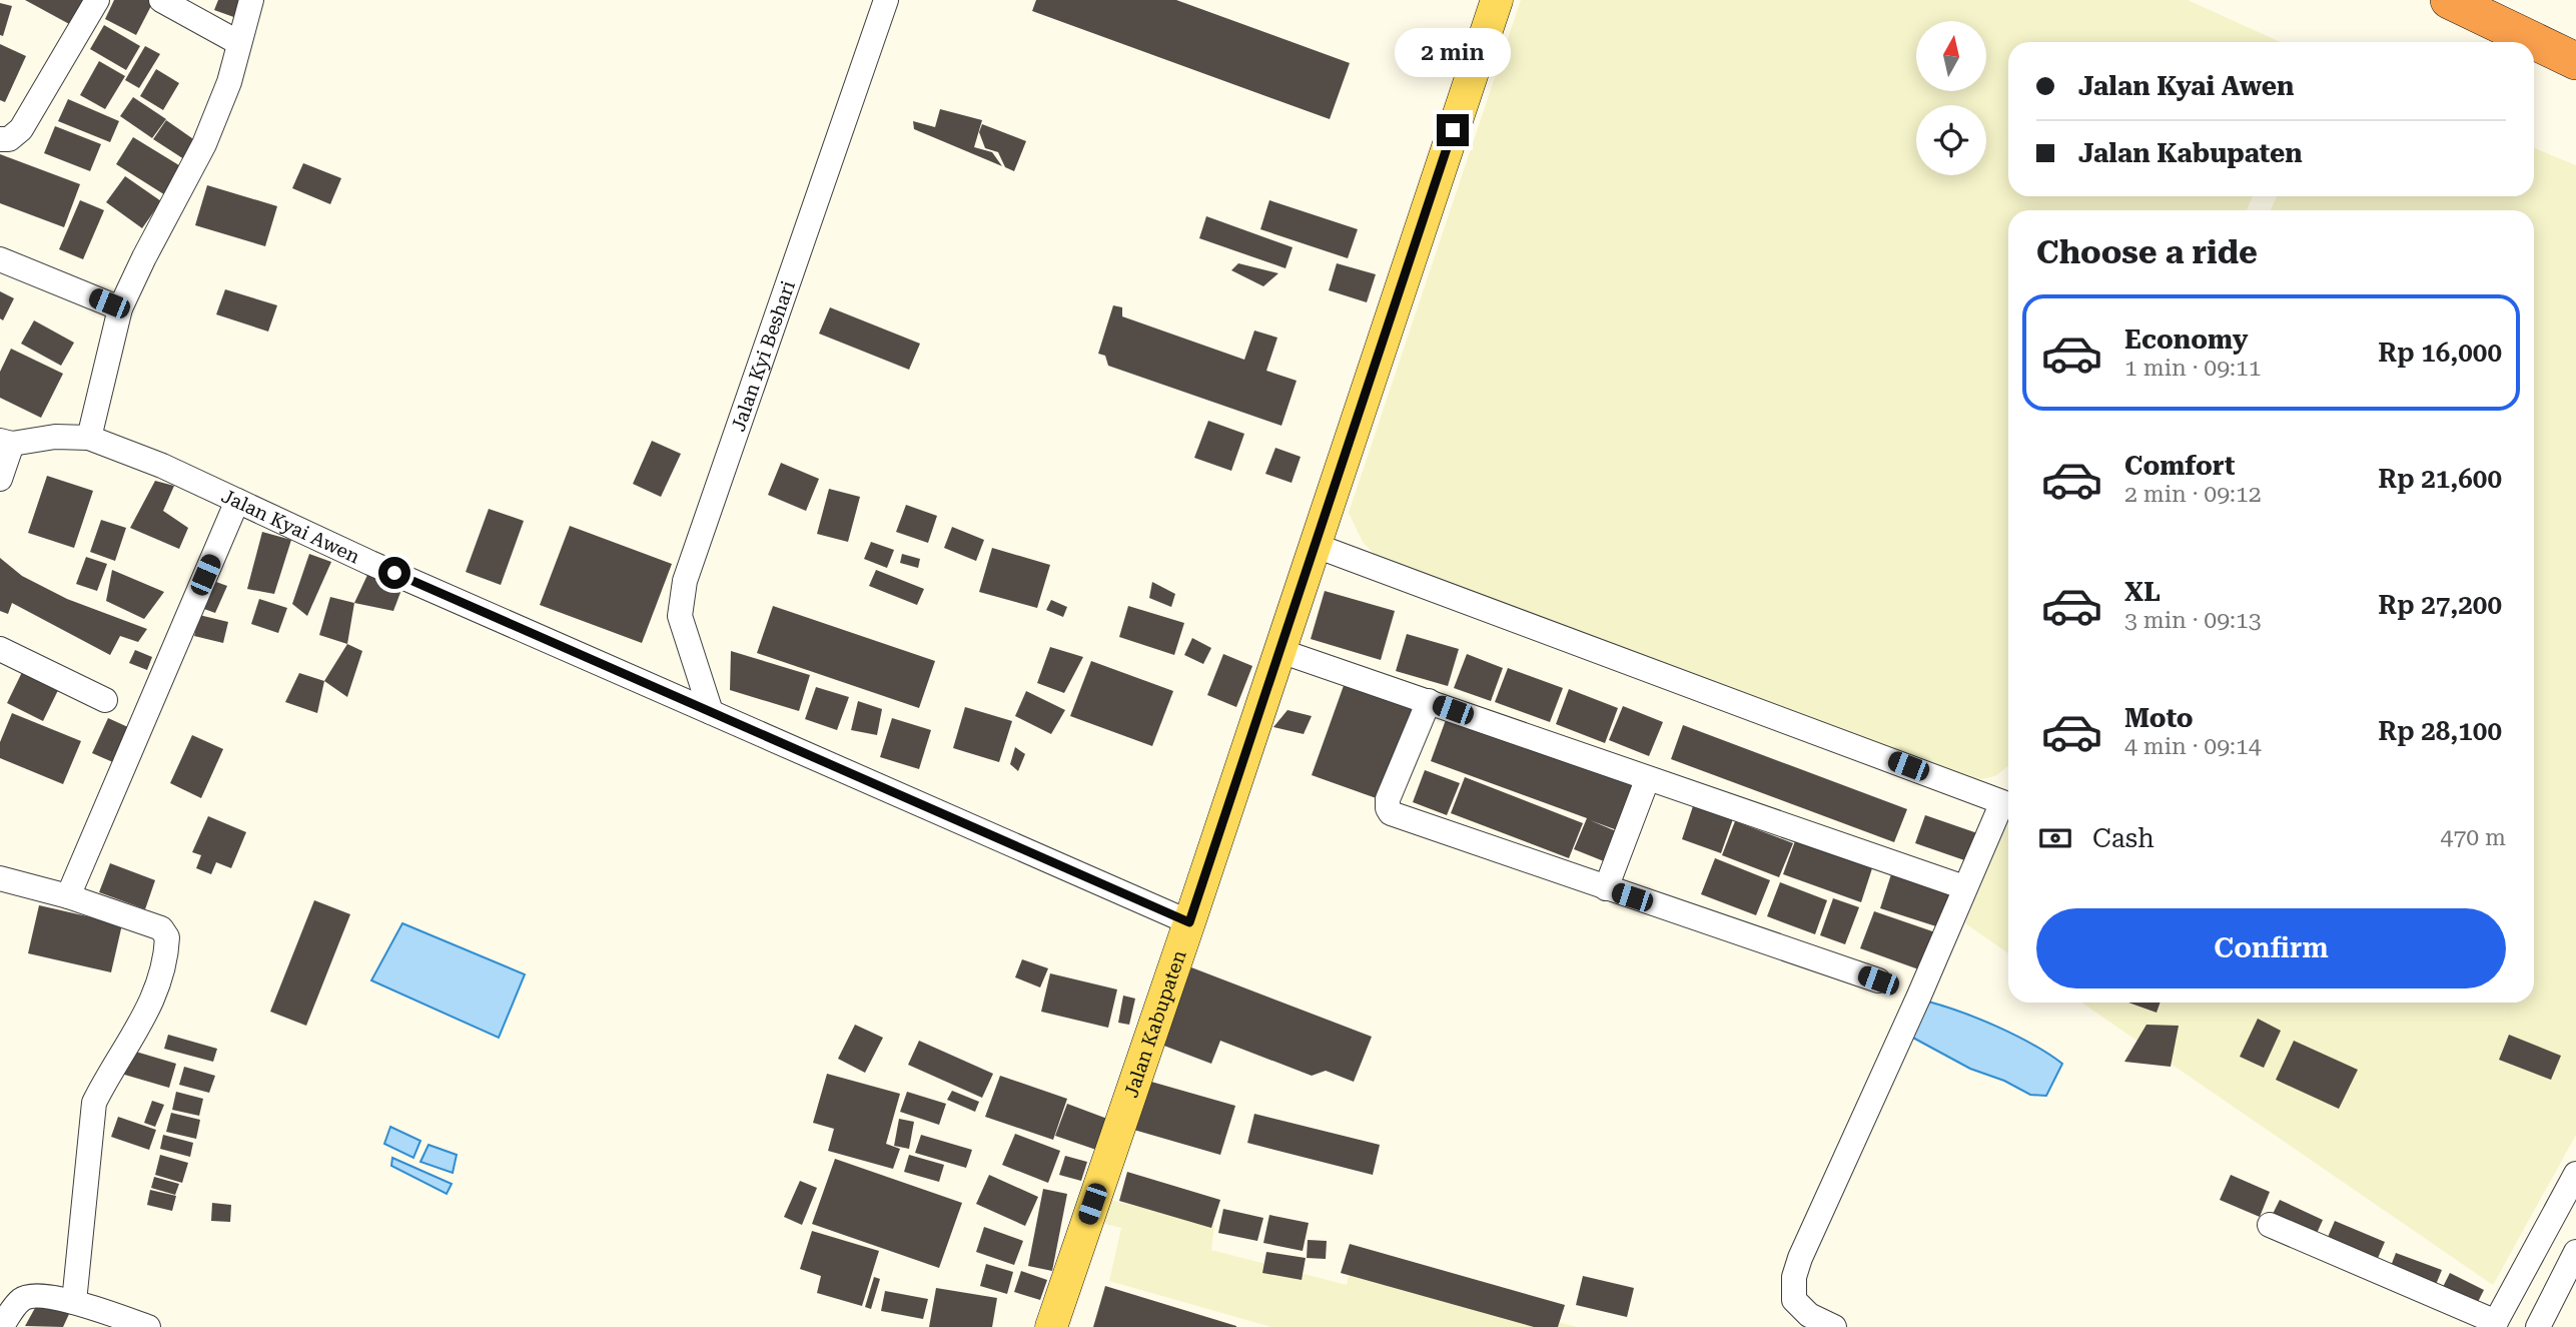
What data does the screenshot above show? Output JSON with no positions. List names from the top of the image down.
{
  "streets": {
    "main road": ["Jalan Kabupaten"],
    "street": ["Jalan Kyi Beshari", "Jalan Kyai Awen"]
  },
  "crossings": [
    ["Jalan Kyi Beshari", "Jalan Kyai Awen"],
    ["Jalan Kyai Awen", "Jalan Kabupaten"]
  ],
  "north": "top",
  "page": {
    "bubble": "2 min",
    "banner": ["Jalan Kyai Awen", "Jalan Kabupaten"],
    "heading": "Choose a ride",
    "list": [
      {
        "name": "Economy",
        "note": "1 min · 09:11",
        "value": "Rp 16,000"
      },
      {
        "name": "Comfort",
        "note": "2 min · 09:12",
        "value": "Rp 21,600"
      },
      {
        "name": "XL",
        "note": "3 min · 09:13",
        "value": "Rp 27,200"
      },
      {
        "name": "Moto",
        "note": "4 min · 09:14",
        "value": "Rp 28,100"
      }
    ],
    "pay": ["Cash", "470 m"],
    "buttons": "Confirm"
  }
}
